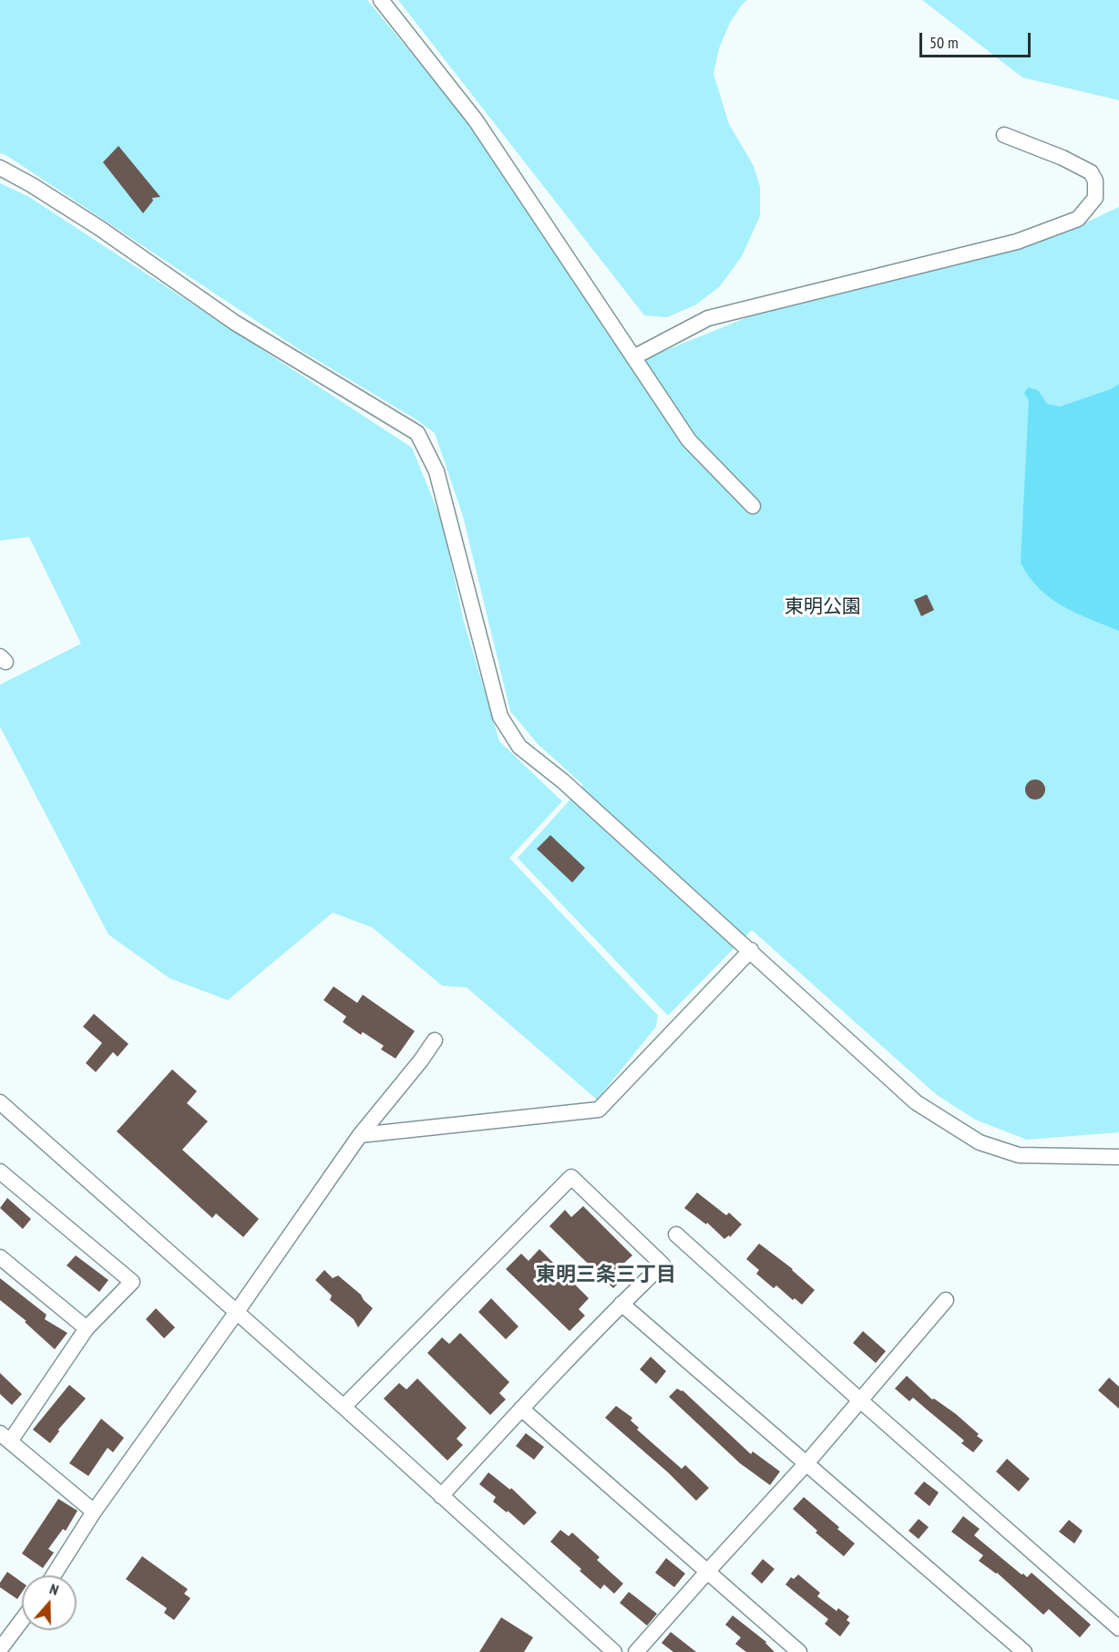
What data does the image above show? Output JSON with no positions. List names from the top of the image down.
{
  "districts": ["東明三条三丁目"],
  "parks": ["東明公園"],
  "scale_bar": "50 m",
  "north": "top"
}
